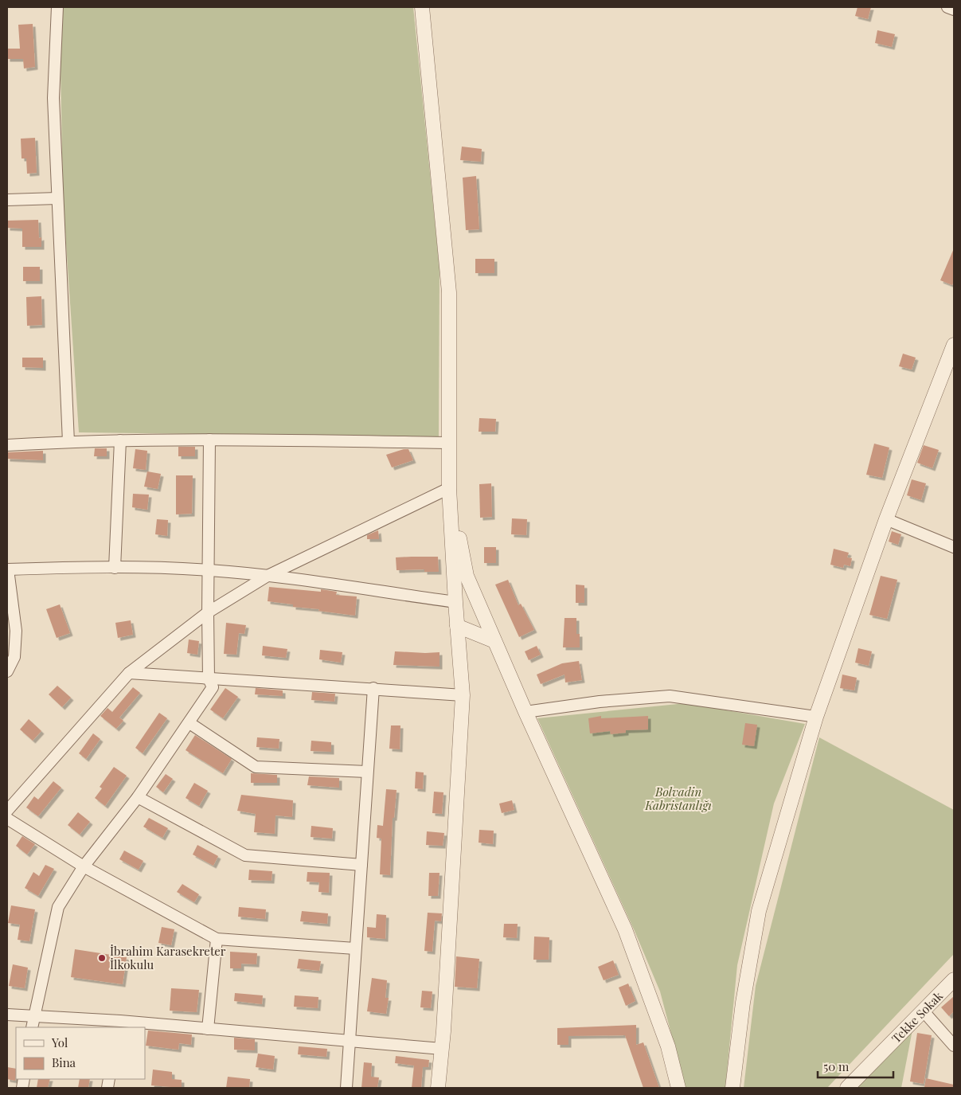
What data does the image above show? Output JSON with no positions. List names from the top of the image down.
{
  "streets": {
    "street": ["Tekke Sokak"]
  },
  "parks": ["Bolvadin Kabristanlığı"],
  "places": ["İbrahim Karasekreter İlkokulu"],
  "legend": ["Yol", "Bina"],
  "scale_bar": "50 m"
}
